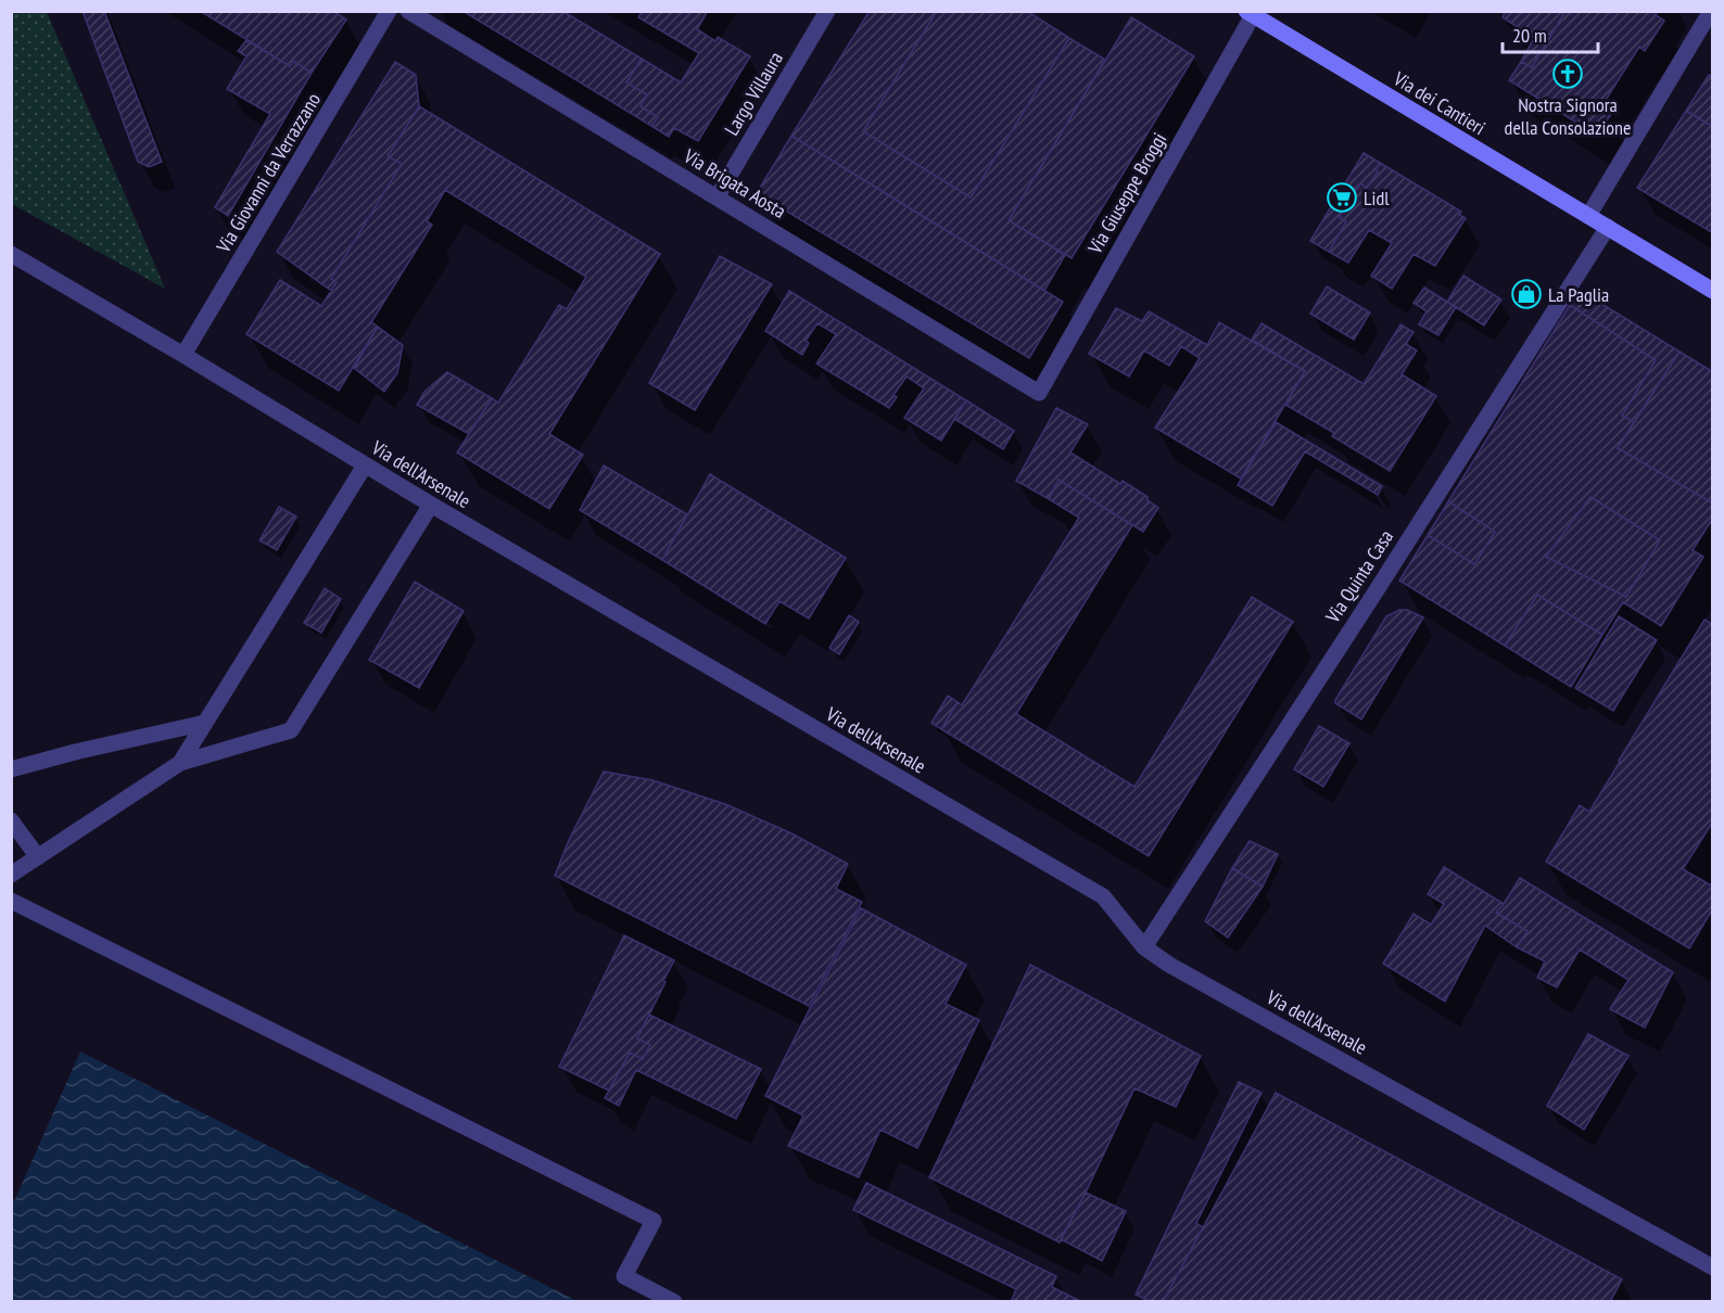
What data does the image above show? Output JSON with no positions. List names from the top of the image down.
{
  "streets": {
    "main road": ["Via dei Cantieri"],
    "street": [
      "Largo Villaura",
      "Via Giovanni da Verrazzano",
      "Via Brigata Aosta",
      "Via Giuseppe Broggi",
      "Via dell'Arsenale",
      "Via Quinta Casa"
    ]
  },
  "crossings": [
    ["Largo Villaura", "Via Brigata Aosta"],
    ["Via dei Cantieri", "Via Giuseppe Broggi"],
    ["Via dei Cantieri", "Via Quinta Casa"],
    ["Via Giovanni da Verrazzano", "Via dell'Arsenale"],
    ["Via Brigata Aosta", "Via Giuseppe Broggi"],
    ["Via dell'Arsenale", "Via Quinta Casa"]
  ],
  "places": {
    "church": ["Nostra Signora della Consolazione"],
    "supermarket": ["Lidl"],
    "shop": ["La Paglia"]
  },
  "scale_bar": "20 m"
}
